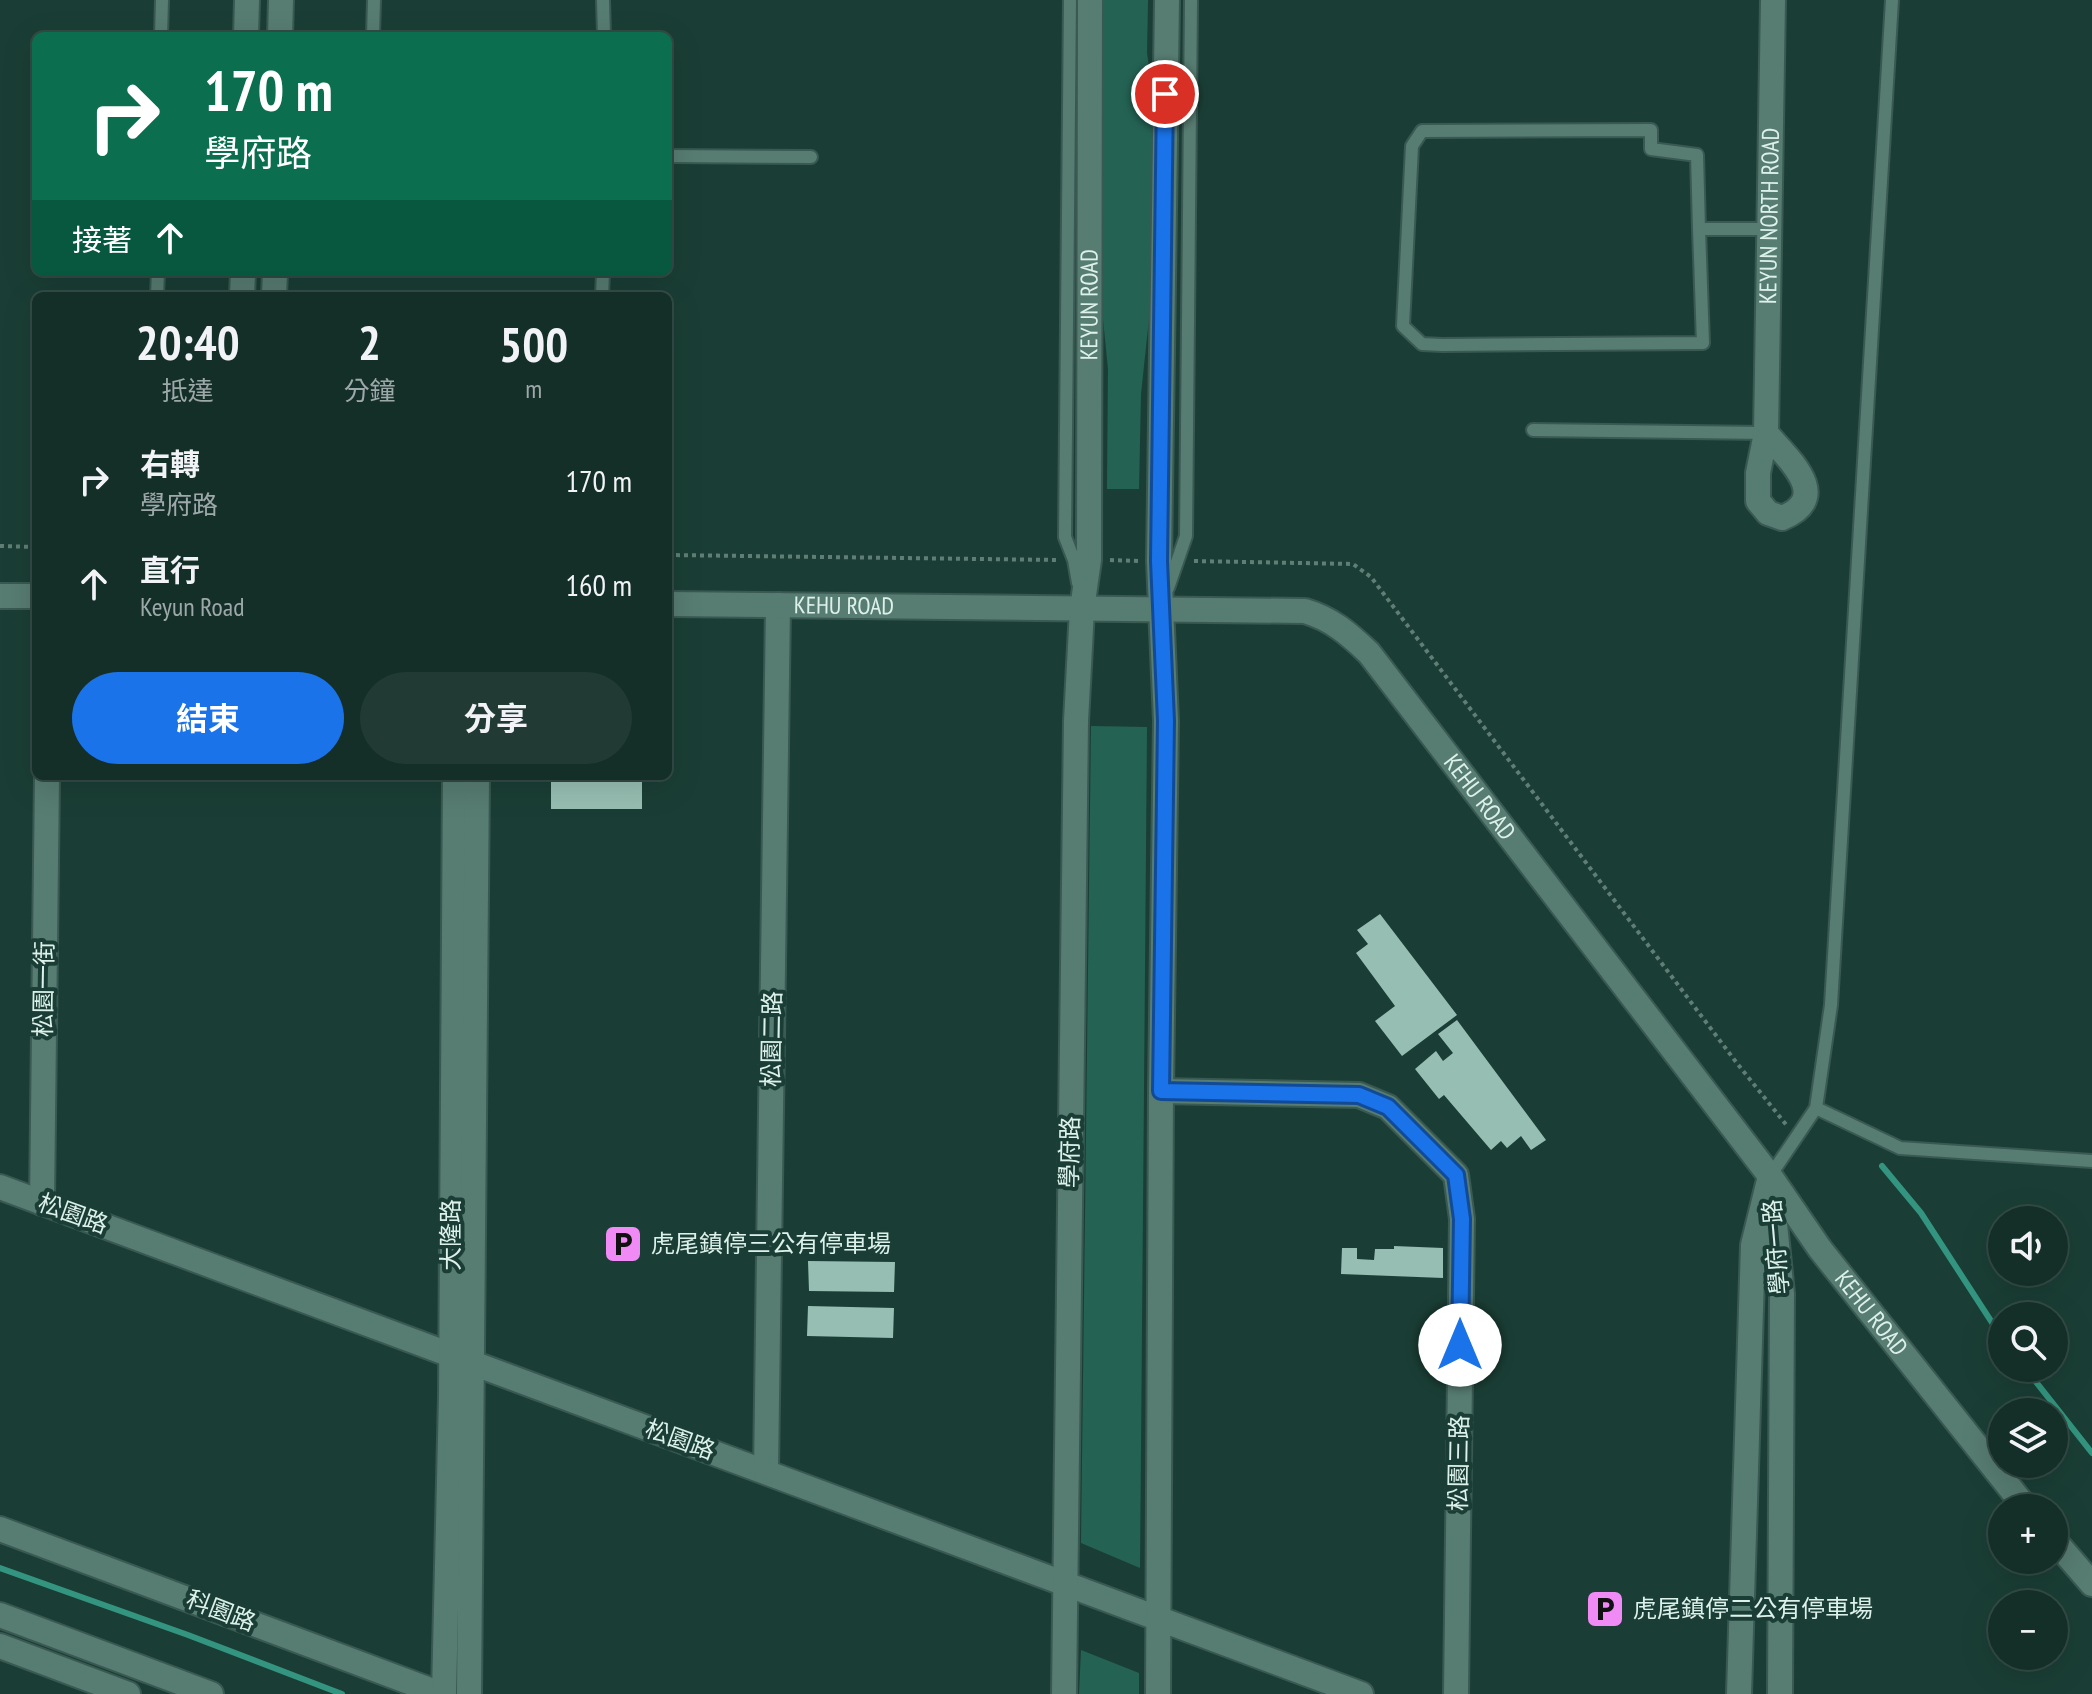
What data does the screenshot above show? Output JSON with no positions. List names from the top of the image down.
{
  "streets": {
    "street": [
      "KEYUN NORTH ROAD",
      "KEYUN ROAD",
      "KEHU ROAD",
      "松園一街",
      "松園二路",
      "學府路",
      "松園路",
      "大隆路",
      "學府一路",
      "松園三路",
      "科園路"
    ]
  },
  "crossings": [
    ["KEYUN ROAD", "KEHU ROAD"],
    ["KEYUN ROAD", "學府路"],
    ["KEHU ROAD", "松園二路"],
    ["KEHU ROAD", "學府路"],
    ["KEHU ROAD", "學府一路"],
    ["松園一街", "松園路"],
    ["松園二路", "松園路"],
    ["學府路", "松園路"],
    ["松園路", "大隆路"],
    ["大隆路", "科園路"]
  ],
  "places": {
    "parking": ["虎尾鎮停三公有停車場", "虎尾鎮停二公有停車場"]
  },
  "page": {
    "turn": ["170 m", "學府路"],
    "then": "接著",
    "eta": [
      "20:40",
      "抵達",
      "2",
      "分鐘",
      "500",
      "m"
    ],
    "list": [
      {
        "name": "右轉",
        "note": "學府路",
        "value": "170 m"
      },
      {
        "name": "直行",
        "note": "Keyun Road",
        "value": "160 m"
      }
    ],
    "buttons": ["結束", "分享"],
    "map_buttons": ["+", "−"]
  }
}
